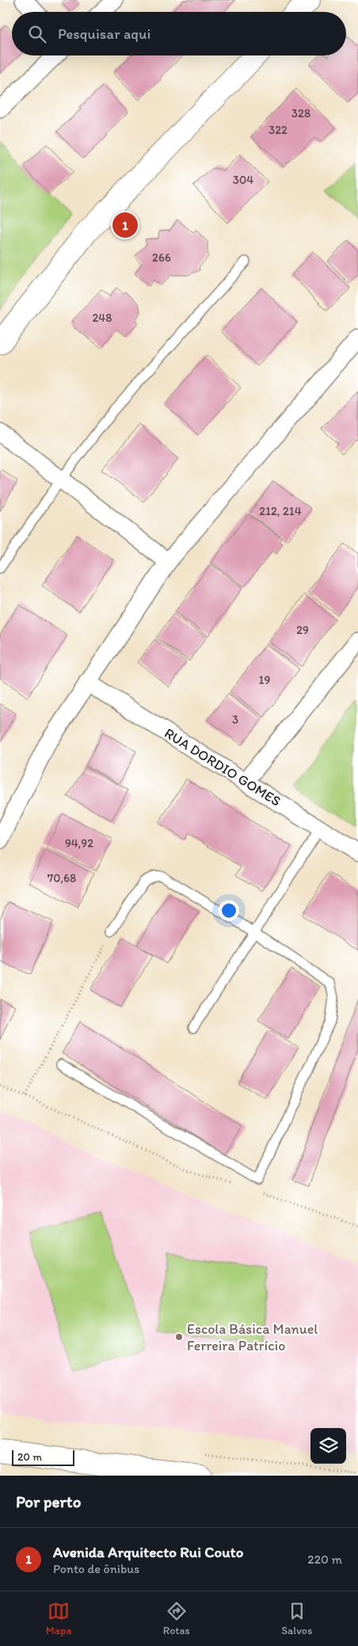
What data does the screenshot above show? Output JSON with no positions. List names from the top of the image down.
{
  "streets": {
    "street": ["RUA DORDIO GOMES"]
  },
  "places": ["Escola Básica Manuel Ferreira Patrício"],
  "house_numbers": [
    "328",
    "322",
    "304",
    "266",
    "248",
    "212, 214",
    "29",
    "19",
    "3",
    "94,92",
    "70,68"
  ],
  "scale_bar": "20 m",
  "page": {
    "search": "Pesquisar aqui",
    "pins": "1",
    "scale": "20 m",
    "heading": "Por perto",
    "list": [
      {
        "mark": "1",
        "name": "Avenida Arquitecto Rui Couto",
        "note": "Ponto de ônibus",
        "value": "220 m"
      }
    ],
    "nav": ["Mapa", "Rotas", "Salvos"]
  }
}
